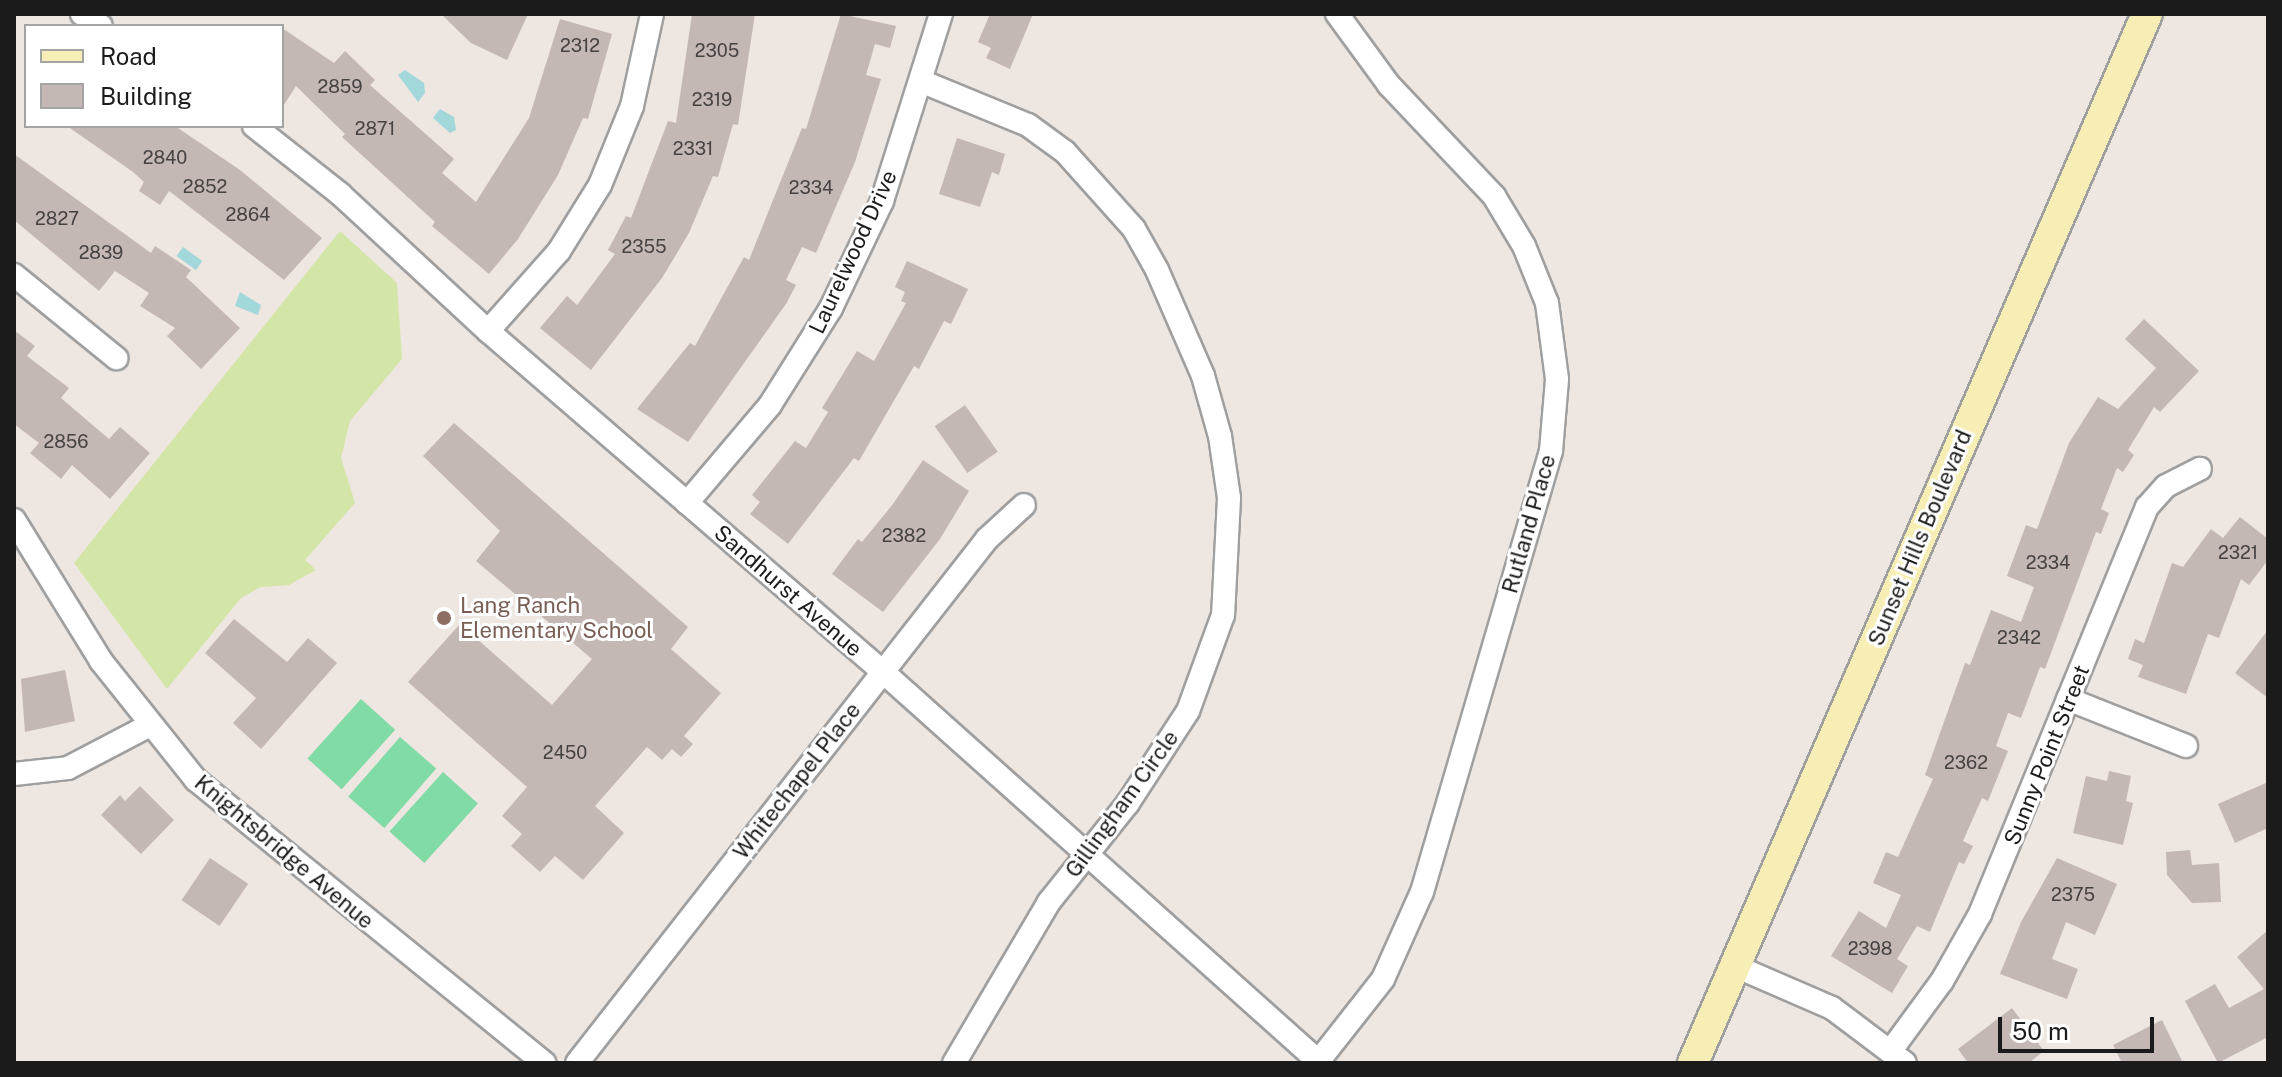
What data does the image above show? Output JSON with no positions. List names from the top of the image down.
{
  "streets": {
    "street": [
      "Laurelwood Drive",
      "Rutland Place",
      "Sunset Hills Boulevard",
      "Sandhurst Avenue",
      "Sunny Point Street",
      "Whitechapel Place",
      "Gillingham Circle",
      "Knightsbridge Avenue"
    ]
  },
  "crossings": [
    ["Laurelwood Drive", "Sandhurst Avenue"],
    ["Laurelwood Drive", "Gillingham Circle"],
    ["Rutland Place", "Sandhurst Avenue"],
    ["Sandhurst Avenue", "Whitechapel Place"],
    ["Sandhurst Avenue", "Gillingham Circle"]
  ],
  "places": ["Lang Ranch Elementary School"],
  "house_numbers": [
    "2312",
    "2305",
    "2859",
    "2319",
    "2871",
    "2331",
    "2840",
    "2852",
    "2334",
    "2864",
    "2827",
    "2355",
    "2839",
    "2856",
    "2382",
    "2321",
    "2334",
    "2342",
    "2450",
    "2362",
    "2375",
    "2398"
  ],
  "legend": ["Road", "Building"],
  "scale_bar": "50 m"
}
